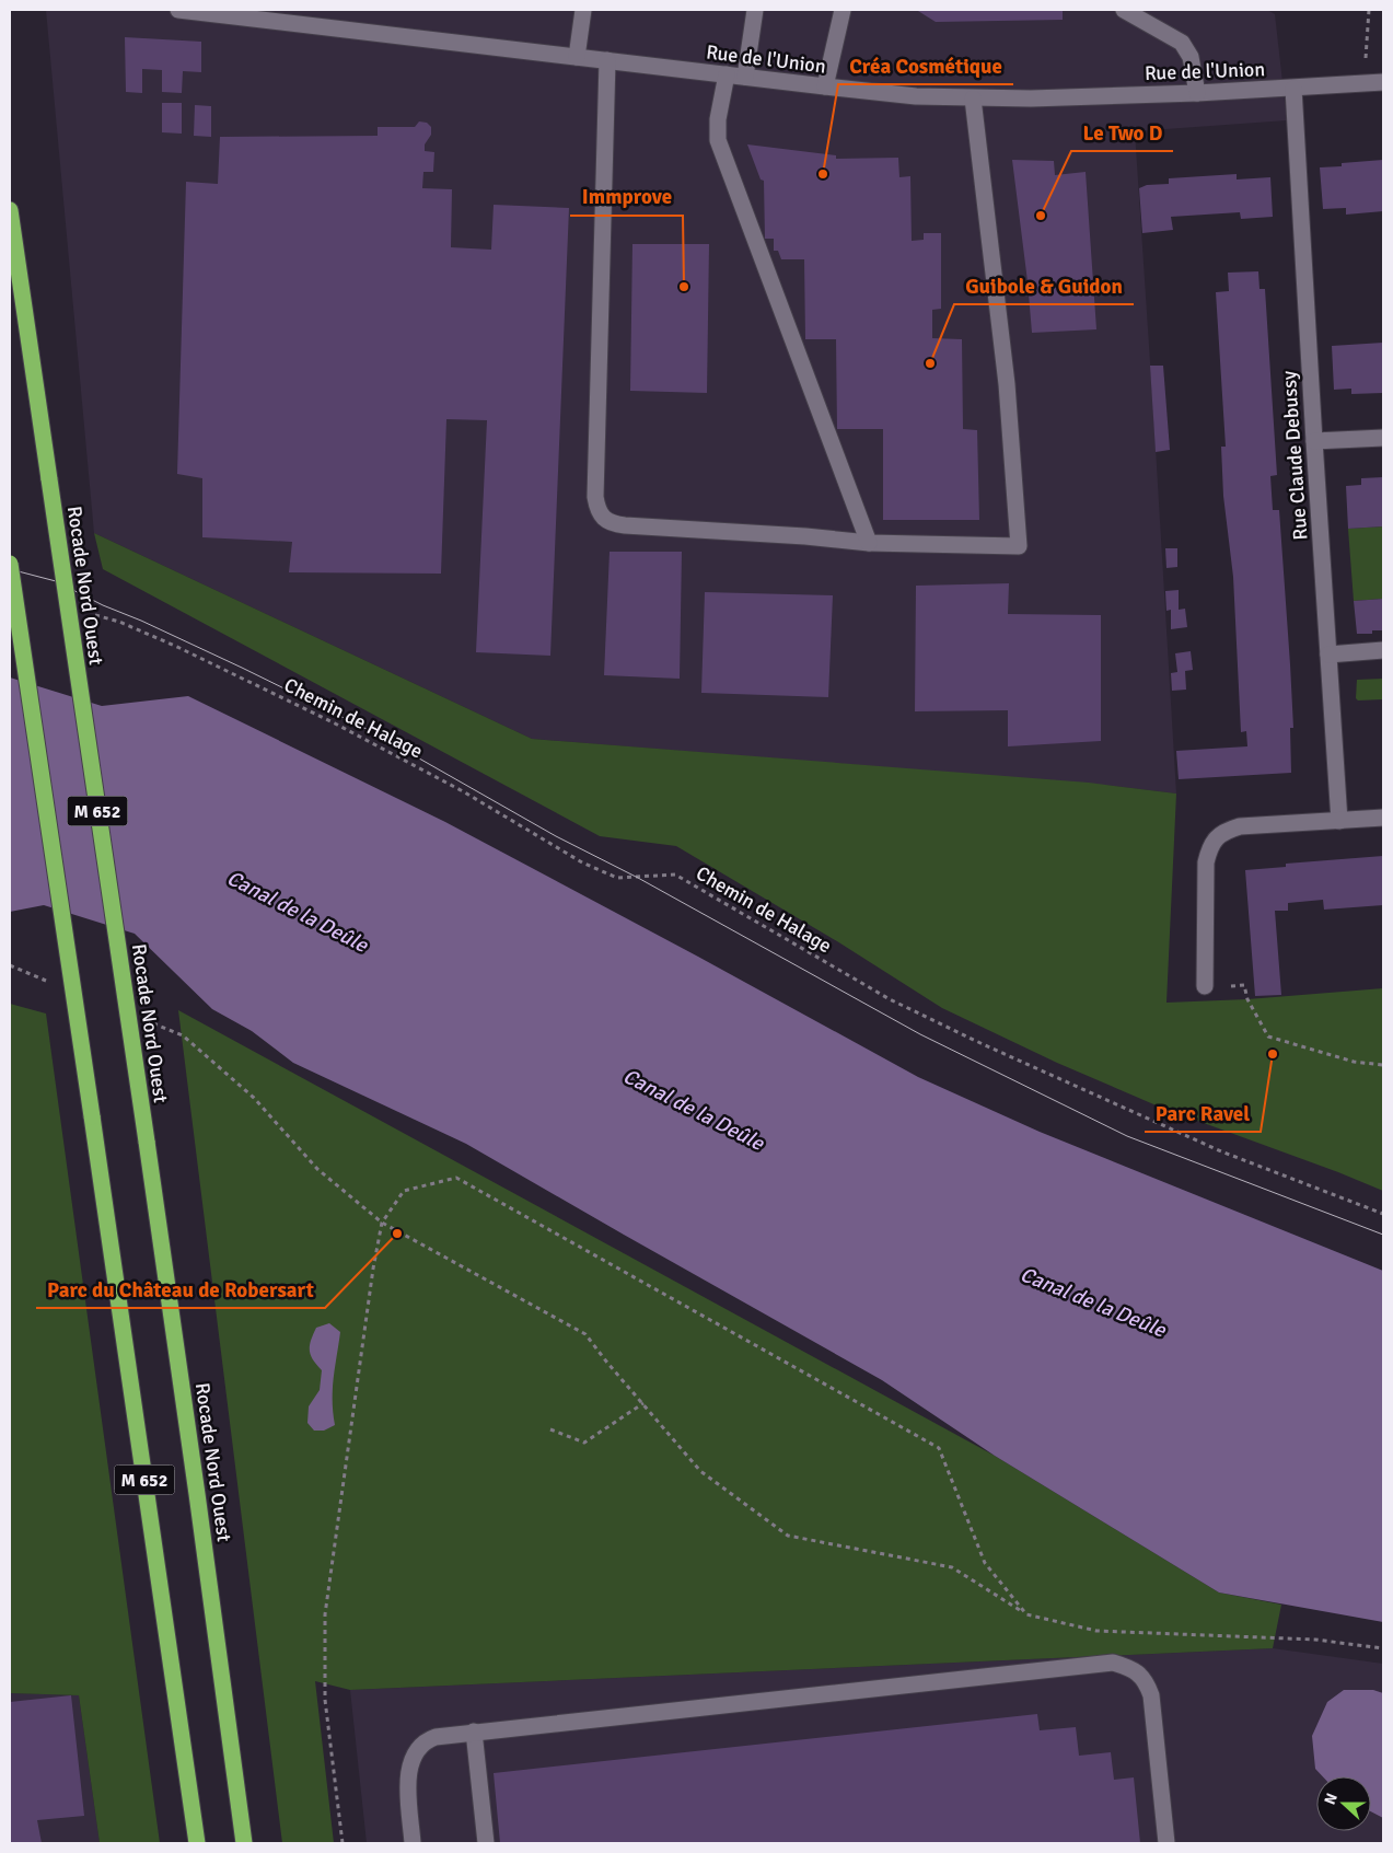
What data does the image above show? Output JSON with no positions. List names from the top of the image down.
{
  "streets": {
    "highway": ["Rocade Nord Ouest", "M 652"],
    "street": ["Rue de l'Union", "Rue Claude Debussy"],
    "path": ["Chemin de Halage"]
  },
  "crossings": [
    ["Rue de l'Union", "Rue Claude Debussy"]
  ],
  "water": ["Canal de la Deûle"],
  "places": [
    "Créa Cosmétique",
    "Le Two D",
    "Immprove",
    "Guibole & Guidon",
    "Parc Ravel",
    "Parc du Château de Robersart"
  ],
  "north": "left"
}
